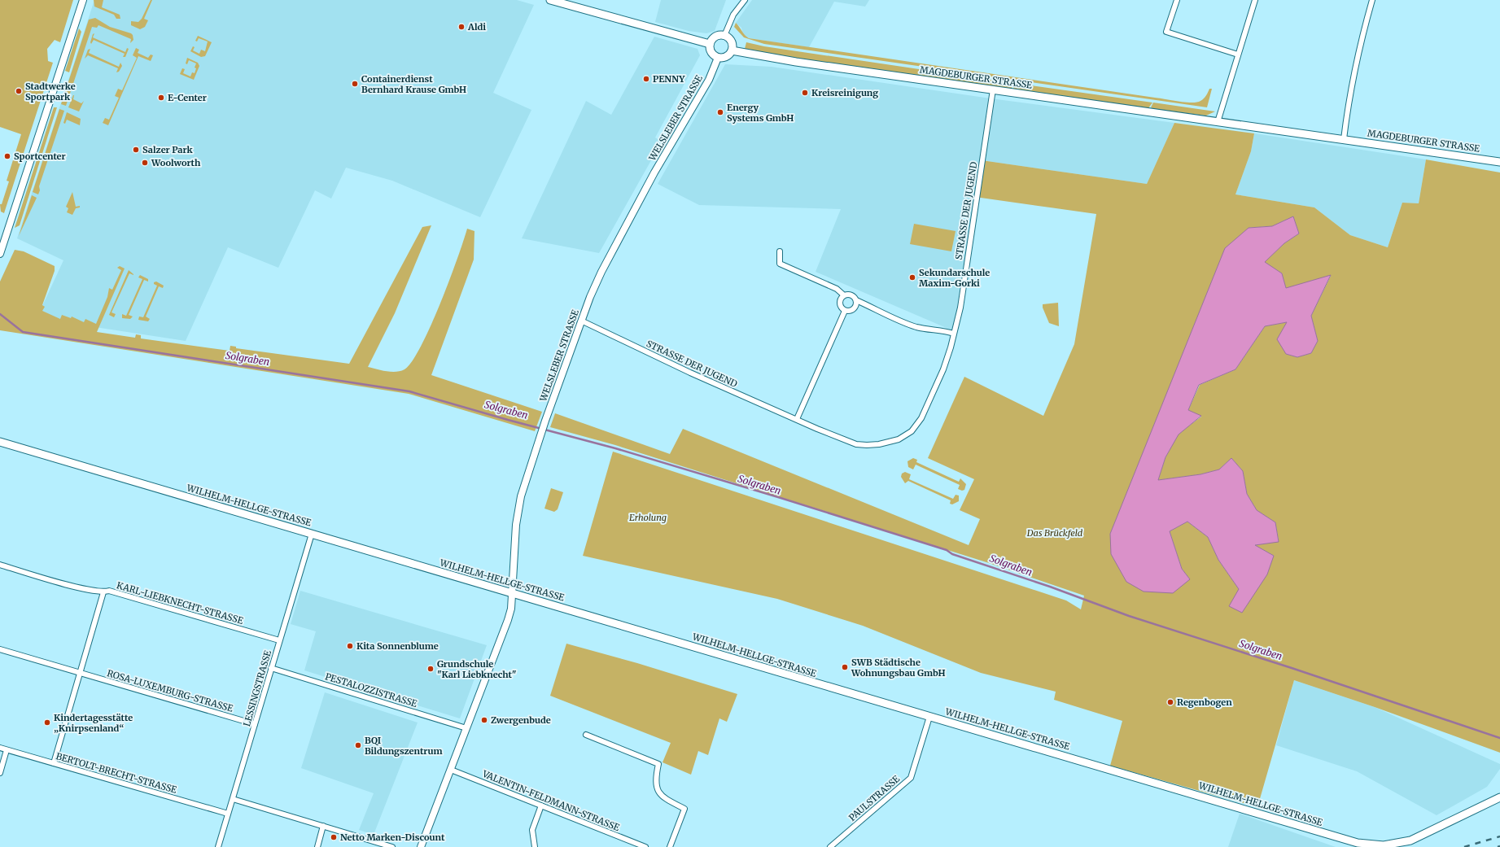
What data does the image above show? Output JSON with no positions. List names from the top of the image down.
{
  "streets": {
    "main road": ["MAGDEBURGER STRASSE", "WILHELM-HELLGE-STRASSE"],
    "street": [
      "WELSLEBER STRASSE",
      "STRASSE DER JUGEND",
      "KARL-LIEBKNECHT-STRASSE",
      "LESSINGSTRASSE",
      "PESTALOZZISTRASSE",
      "ROSA-LUXEMBURG-STRASSE",
      "BERTOLT-BRECHT-STRASSE",
      "PAULSTRASSE",
      "VALENTIN-FELDMANN-STRASSE"
    ]
  },
  "crossings": [
    ["MAGDEBURGER STRASSE", "WELSLEBER STRASSE"],
    ["MAGDEBURGER STRASSE", "STRASSE DER JUGEND"],
    ["WELSLEBER STRASSE", "STRASSE DER JUGEND"],
    ["WELSLEBER STRASSE", "WILHELM-HELLGE-STRASSE"],
    ["WELSLEBER STRASSE", "PESTALOZZISTRASSE"],
    ["WELSLEBER STRASSE", "VALENTIN-FELDMANN-STRASSE"],
    ["WILHELM-HELLGE-STRASSE", "LESSINGSTRASSE"],
    ["WILHELM-HELLGE-STRASSE", "PAULSTRASSE"],
    ["KARL-LIEBKNECHT-STRASSE", "LESSINGSTRASSE"],
    ["LESSINGSTRASSE", "PESTALOZZISTRASSE"],
    ["LESSINGSTRASSE", "ROSA-LUXEMBURG-STRASSE"],
    ["LESSINGSTRASSE", "BERTOLT-BRECHT-STRASSE"]
  ],
  "water": ["Solgraben"],
  "parks": ["Erholung", "Das Brückfeld"],
  "places": [
    "Aldi",
    "PENNY",
    "Containerdienst Bernhard Krause GmbH",
    "Stadtwerke Sportpark",
    "Kreisreinigung",
    "E-Center",
    "Energy Systems GmbH",
    "Salzer Park",
    "Sportcenter",
    "Woolworth",
    "Sekundarschule Maxim-Gorki",
    "Kita Sonnenblume",
    "SWB Städtische Wohnungsbau GmbH",
    "Grundschule \"Karl Liebknecht\"",
    "Regenbogen",
    "Zwergenbude",
    "Kindertagesstätte „Knirpsenland“",
    "BQI Bildungszentrum",
    "Netto Marken-Discount"
  ]
}
